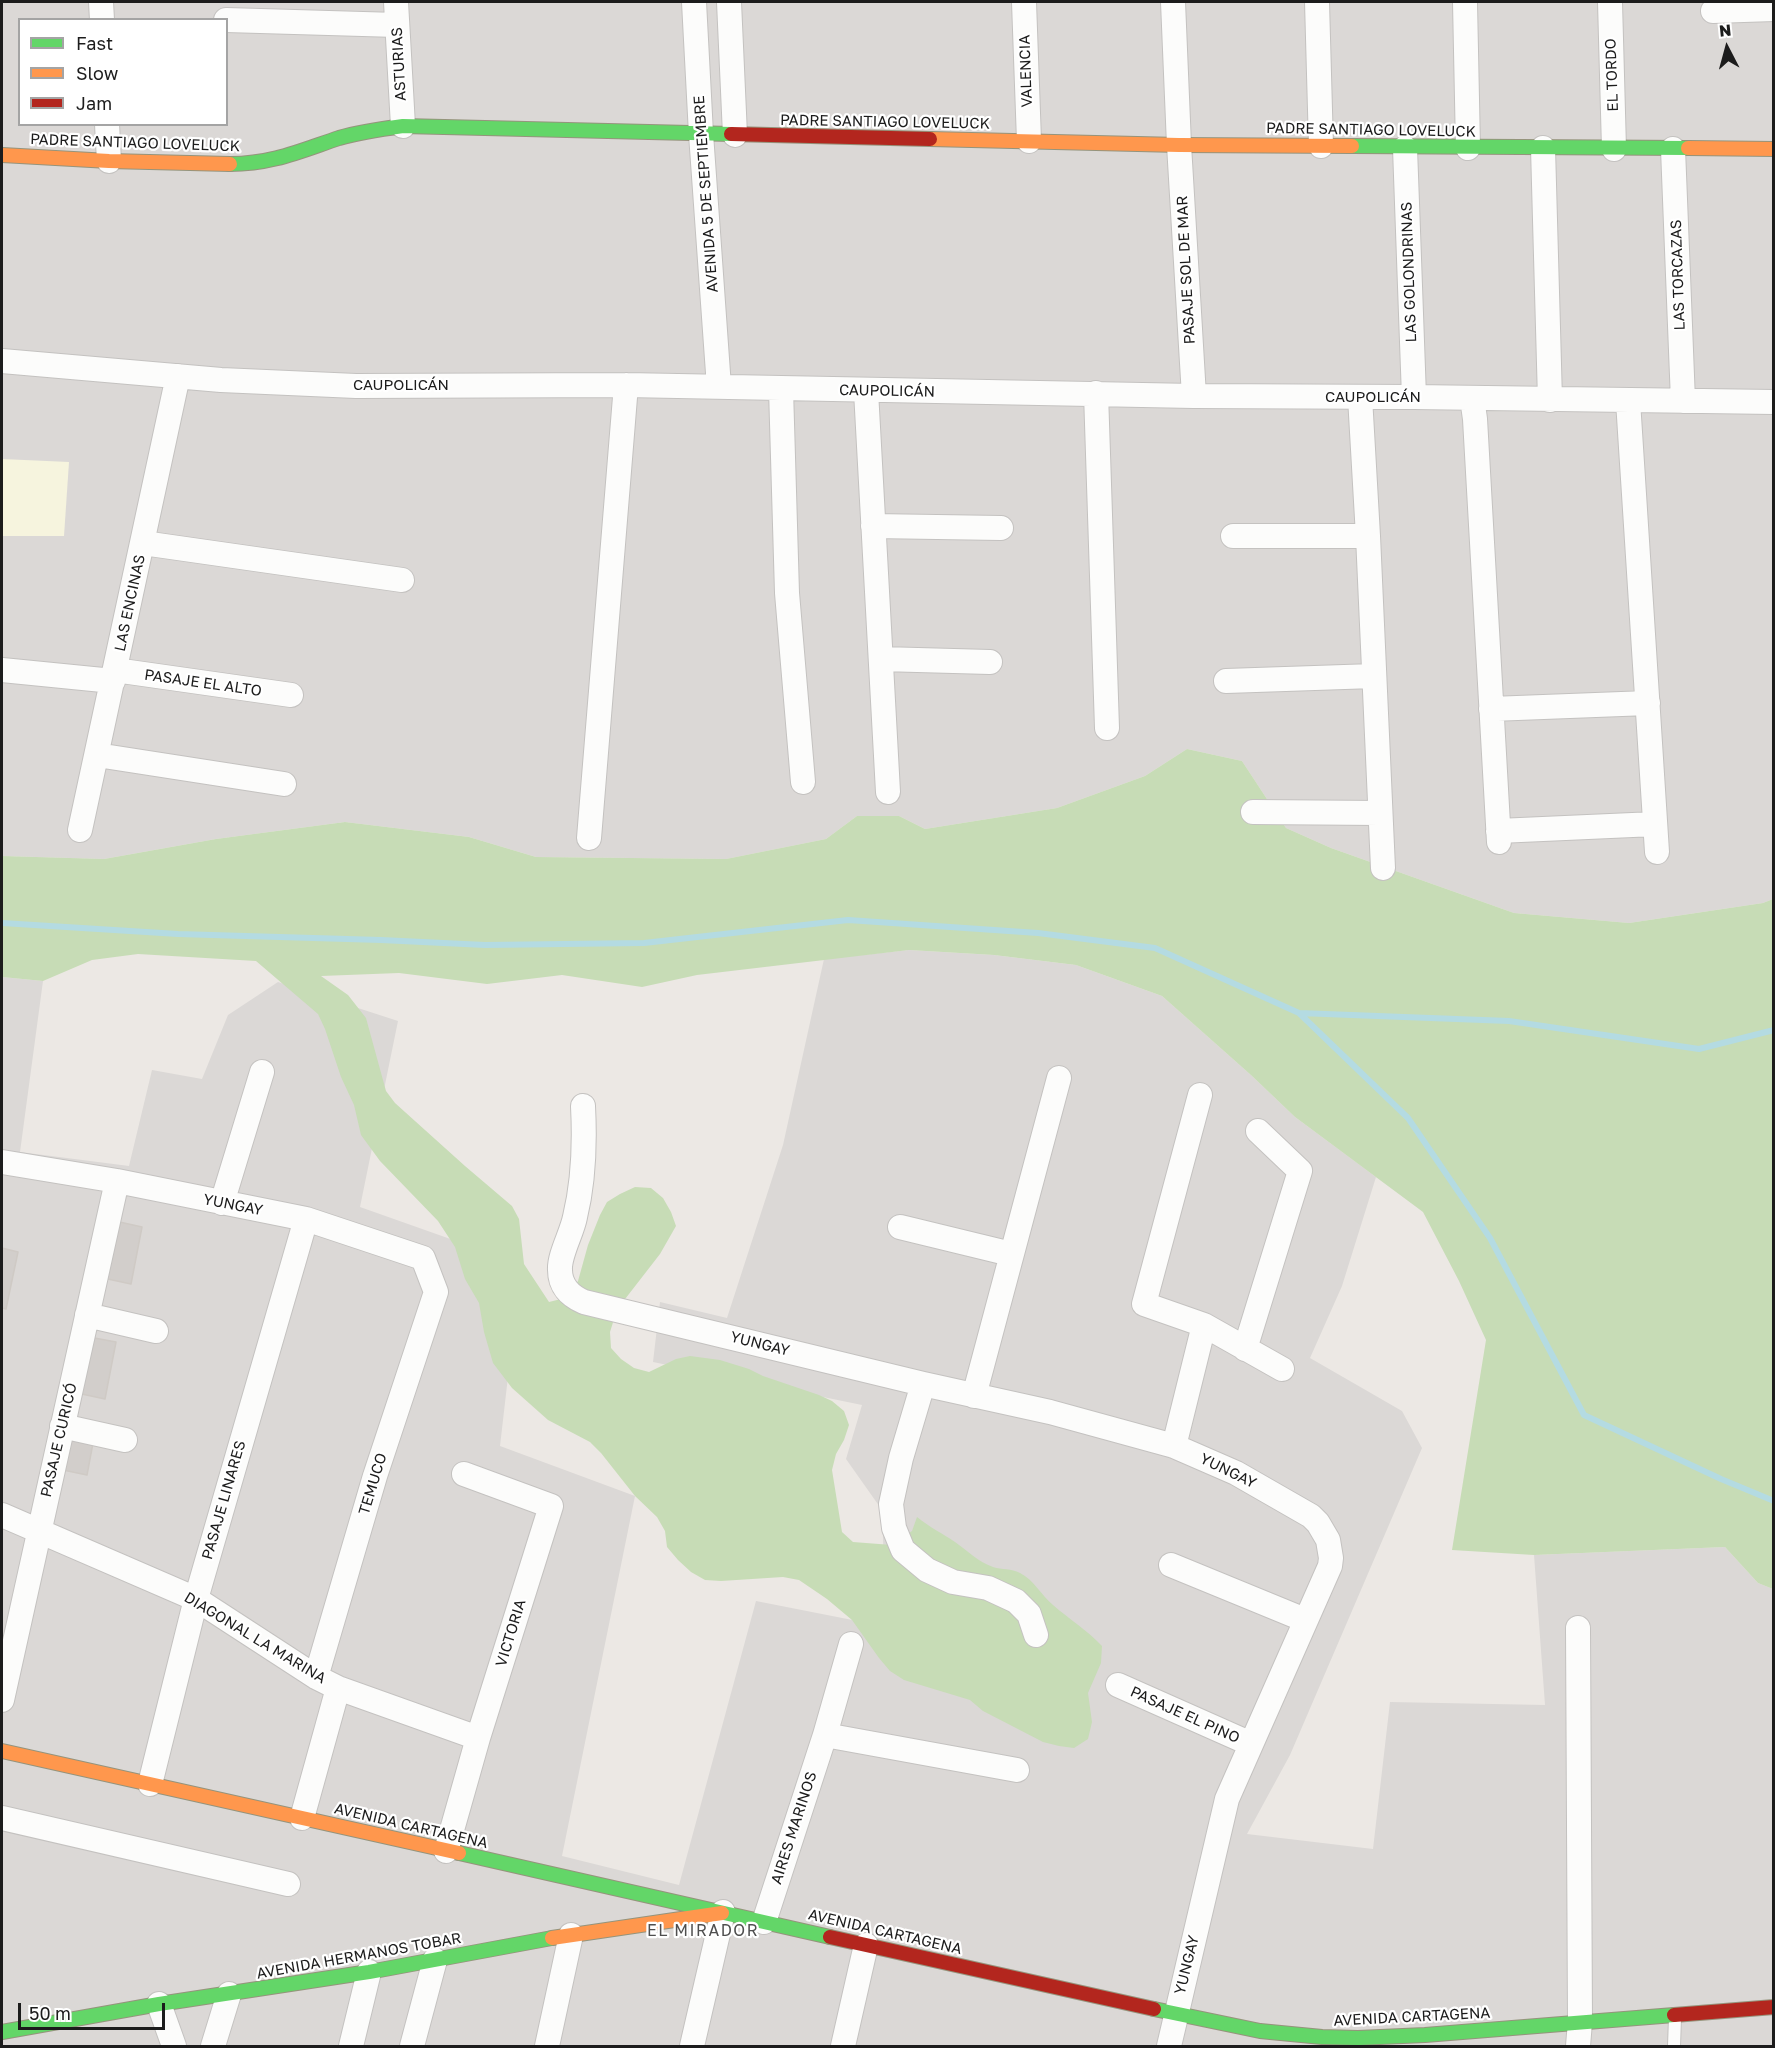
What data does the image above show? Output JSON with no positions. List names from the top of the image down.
{
  "streets": {
    "street": [
      "ASTURIAS",
      "VALENCIA",
      "EL TORDO",
      "PADRE SANTIAGO LOVELUCK",
      "AVENIDA 5 DE SEPTIEMBRE",
      "PASAJE SOL DE MAR",
      "LAS GOLONDRINAS",
      "LAS TORCAZAS",
      "CAUPOLICÁN",
      "LAS ENCINAS",
      "PASAJE EL ALTO",
      "YUNGAY",
      "PASAJE CURICÓ",
      "TEMUCO",
      "PASAJE LINARES",
      "VICTORIA",
      "DIAGONAL LA MARINA",
      "PASAJE EL PINO",
      "AVENIDA CARTAGENA",
      "AIRES MARINOS",
      "AVENIDA HERMANOS TOBAR"
    ]
  },
  "crossings": [
    ["ASTURIAS", "PADRE SANTIAGO LOVELUCK"],
    ["VALENCIA", "PADRE SANTIAGO LOVELUCK"],
    ["EL TORDO", "PADRE SANTIAGO LOVELUCK"],
    ["PADRE SANTIAGO LOVELUCK", "AVENIDA 5 DE SEPTIEMBRE"],
    ["PADRE SANTIAGO LOVELUCK", "PASAJE SOL DE MAR"],
    ["PADRE SANTIAGO LOVELUCK", "LAS GOLONDRINAS"],
    ["PADRE SANTIAGO LOVELUCK", "LAS TORCAZAS"],
    ["AVENIDA 5 DE SEPTIEMBRE", "CAUPOLICÁN"],
    ["PASAJE SOL DE MAR", "CAUPOLICÁN"],
    ["LAS GOLONDRINAS", "CAUPOLICÁN"],
    ["LAS TORCAZAS", "CAUPOLICÁN"],
    ["CAUPOLICÁN", "LAS ENCINAS"],
    ["LAS ENCINAS", "PASAJE EL ALTO"],
    ["YUNGAY", "PASAJE CURICÓ"],
    ["YUNGAY", "TEMUCO"],
    ["YUNGAY", "PASAJE LINARES"],
    ["YUNGAY", "PASAJE EL PINO"],
    ["YUNGAY", "AVENIDA CARTAGENA"],
    ["PASAJE CURICÓ", "DIAGONAL LA MARINA"],
    ["TEMUCO", "DIAGONAL LA MARINA"],
    ["PASAJE LINARES", "DIAGONAL LA MARINA"],
    ["PASAJE LINARES", "AVENIDA CARTAGENA"],
    ["VICTORIA", "DIAGONAL LA MARINA"],
    ["VICTORIA", "AVENIDA CARTAGENA"],
    ["AVENIDA CARTAGENA", "AIRES MARINOS"],
    ["AVENIDA CARTAGENA", "AVENIDA HERMANOS TOBAR"]
  ],
  "districts": ["EL MIRADOR"],
  "legend": ["Fast", "Slow", "Jam"],
  "scale_bar": "50 m",
  "north": "top"
}
